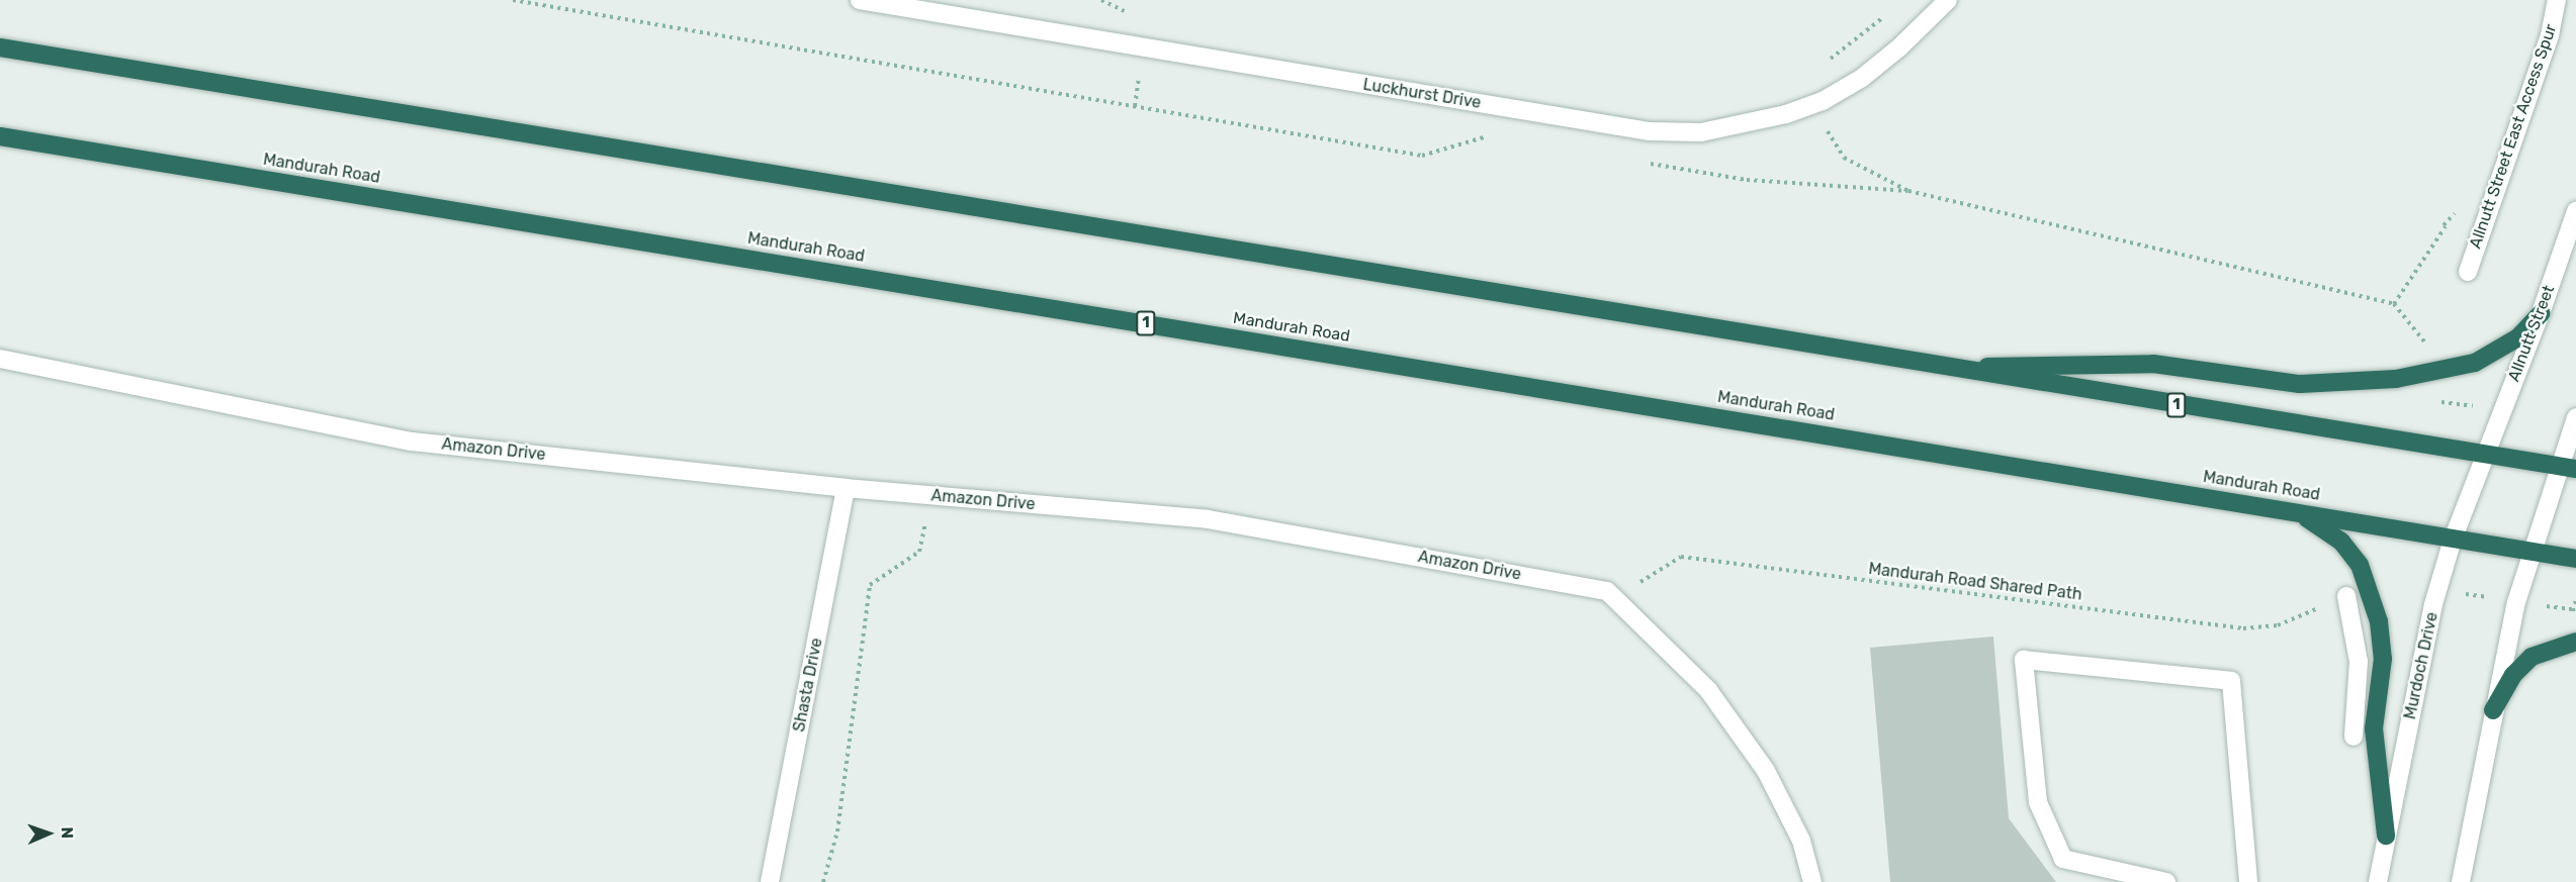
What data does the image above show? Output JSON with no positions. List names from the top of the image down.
{
  "streets": {
    "highway": ["Mandurah Road", "1"],
    "street": [
      "Luckhurst Drive",
      "Allnutt Street East Access Spur",
      "Allnutt Street",
      "Amazon Drive",
      "Murdoch Drive",
      "Shasta Drive"
    ],
    "path": ["Mandurah Road Shared Path"]
  },
  "crossings": [
    ["Mandurah Road", "Murdoch Drive"],
    ["1", "Allnutt Street"],
    ["1", "Murdoch Drive"],
    ["Allnutt Street", "Murdoch Drive"],
    ["Amazon Drive", "Shasta Drive"]
  ],
  "north": "right"
}
